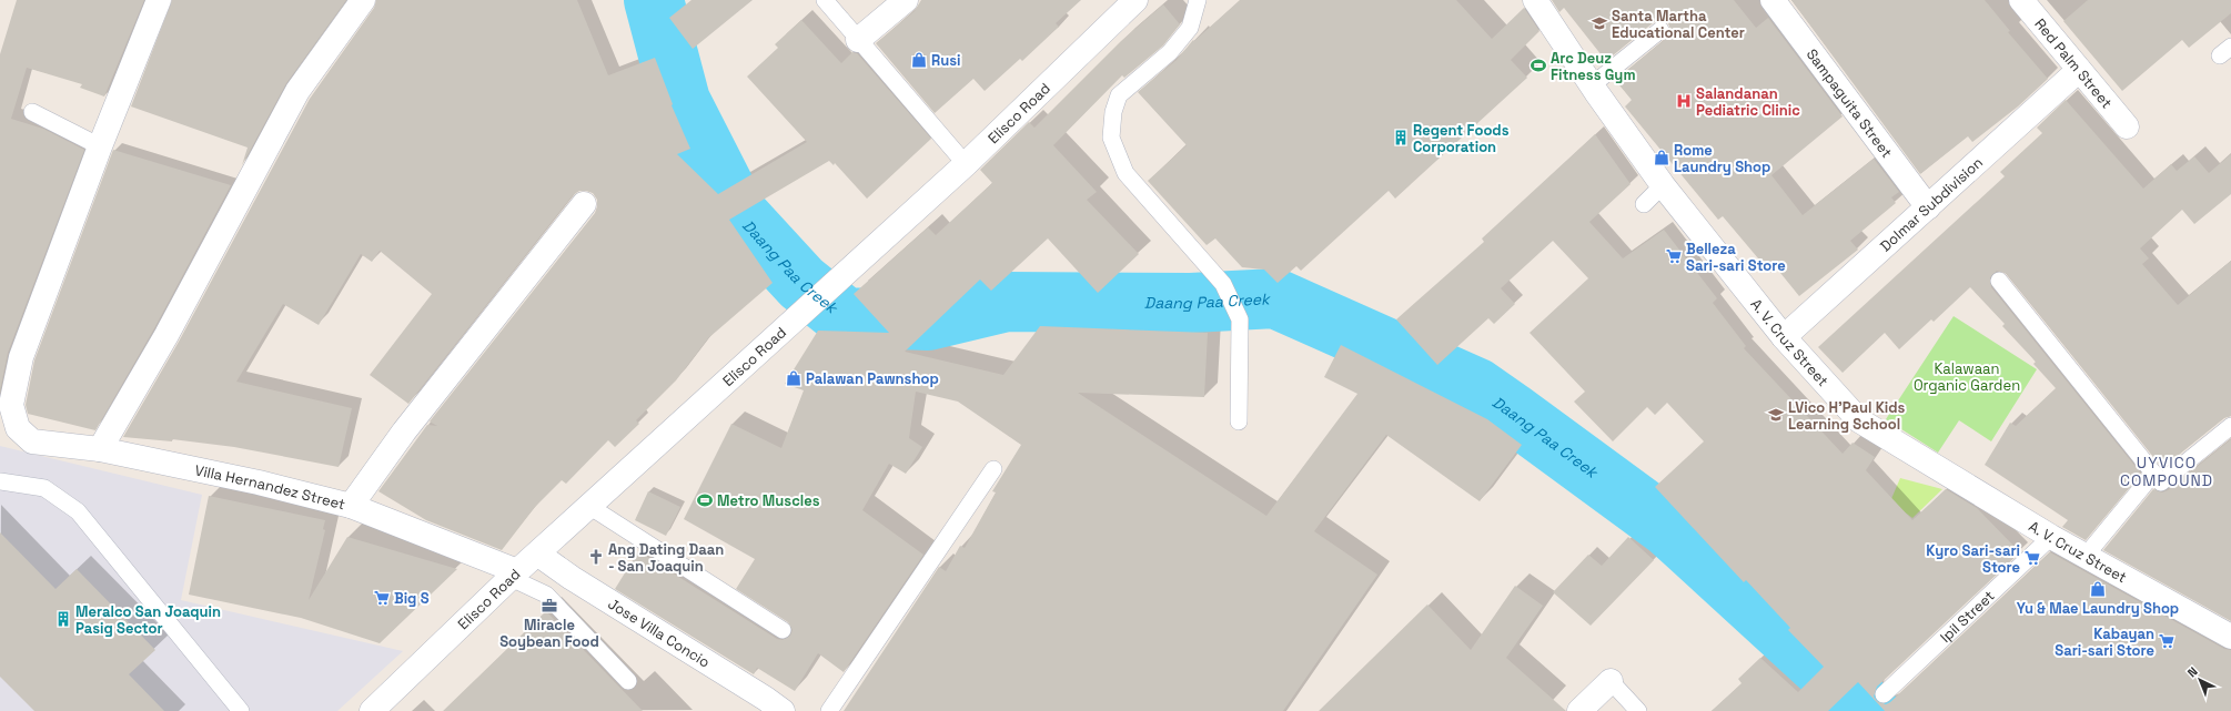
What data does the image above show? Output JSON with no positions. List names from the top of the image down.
{
  "streets": {
    "street": [
      "Red Palm Street",
      "Sampaguita Street",
      "Elisco Road",
      "Dolmar Subdivision",
      "A. V. Cruz Street",
      "Villa Hernandez Street",
      "Jose Villa Concio"
    ],
    "lane": ["Ipil Street"]
  },
  "crossings": [
    ["Red Palm Street", "Dolmar Subdivision"],
    ["Sampaguita Street", "Dolmar Subdivision"],
    ["Elisco Road", "Villa Hernandez Street"],
    ["Elisco Road", "Jose Villa Concio"],
    ["Dolmar Subdivision", "A. V. Cruz Street"],
    ["A. V. Cruz Street", "Ipil Street"]
  ],
  "districts": ["UYVICO COMPOUND"],
  "water": ["Daang Paa Creek"],
  "parks": ["Kalawaan Organic Garden"],
  "places": {
    "school or university": ["Santa Martha Educational Center", "LVico H'Paul Kids Learning School"],
    "shop": [
      "Rusi",
      "Rome Laundry Shop",
      "Palawan Pawnshop",
      "Yu & Mae Laundry Shop"
    ],
    "sports": ["Arc Deuz Fitness Gym", "Metro Muscles"],
    "hospital": ["Salandanan Pediatric Clinic"],
    "building": ["Regent Foods Corporation", "Meralco San Joaquin Pasig Sector"],
    "supermarket": [
      "Belleza Sari-sari Store",
      "Kyro Sari-sari Store",
      "Big S",
      "Kabayan Sari-sari Store"
    ],
    "church": ["Ang Dating Daan - San Joaquin"],
    "office": ["Miracle Soybean Food"]
  },
  "north": "top left"
}
